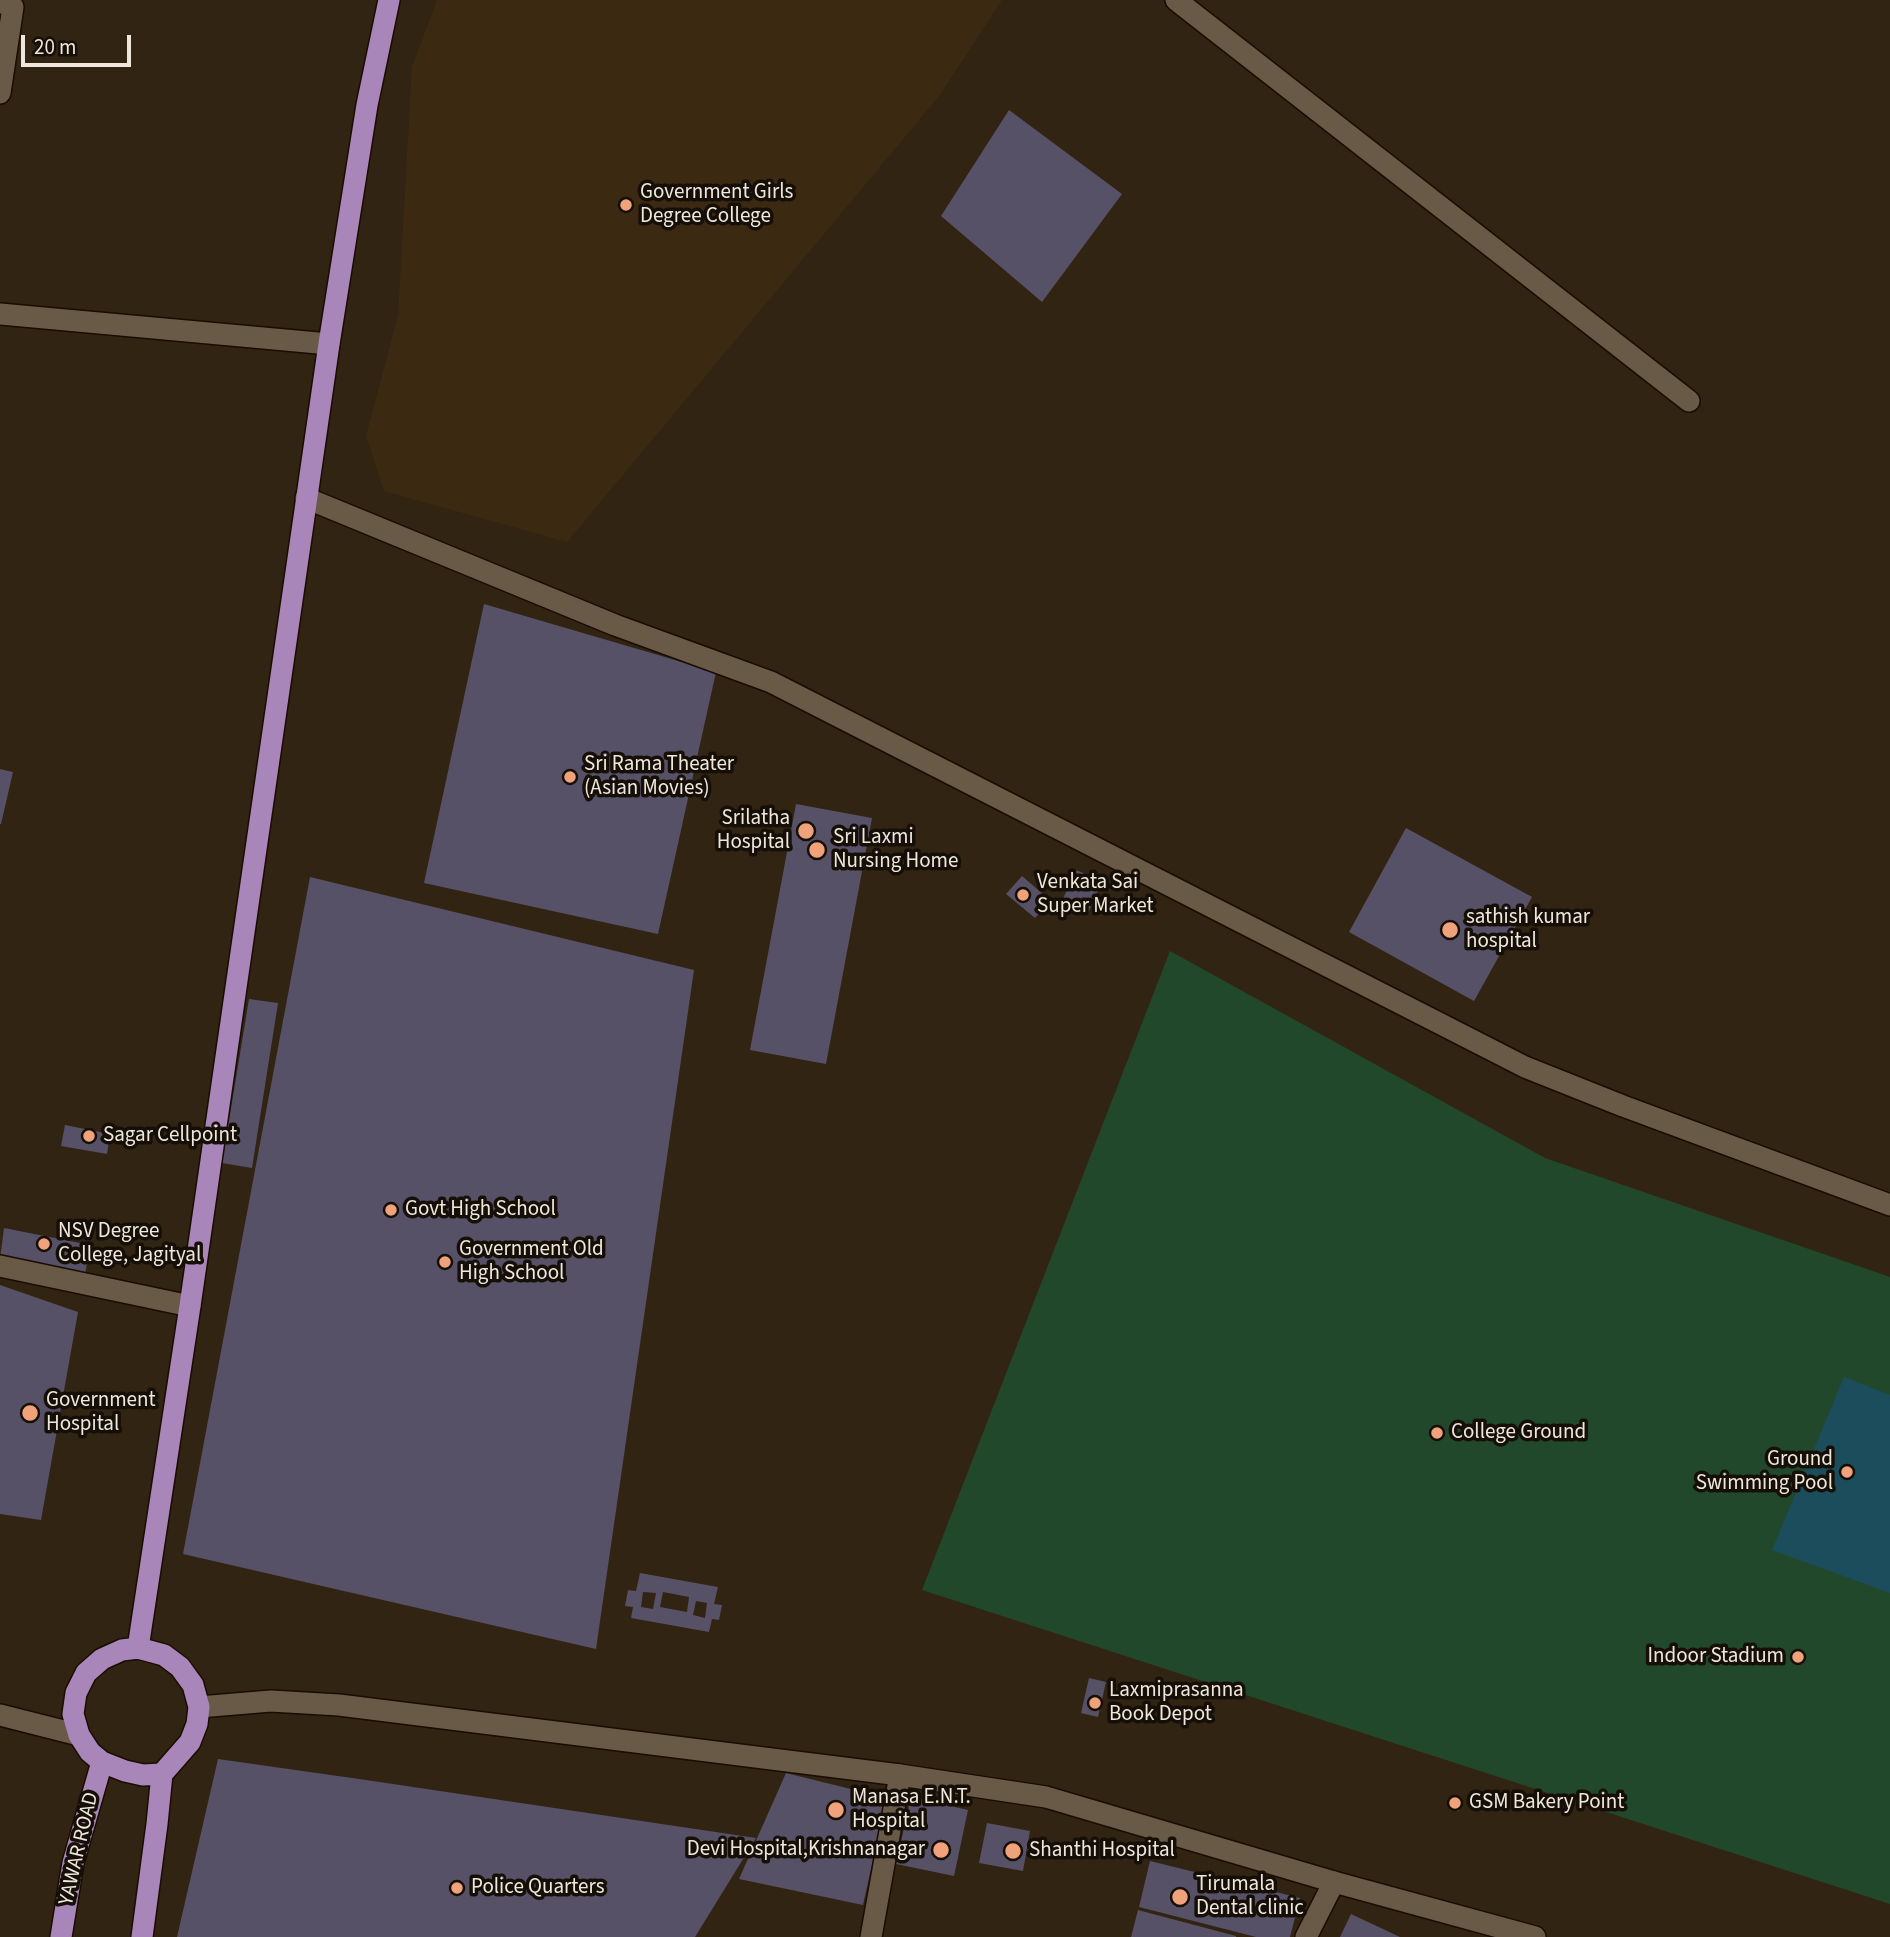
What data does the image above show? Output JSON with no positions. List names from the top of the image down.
{
  "streets": {
    "highway": ["YAWAR ROAD"]
  },
  "places": [
    "Government Girls Degree College",
    "Sri Rama Theater (Asian Movies)",
    "Srilatha Hospital",
    "Sri Laxmi Nursing Home",
    "Venkata Sai Super Market",
    "sathish kumar hospital",
    "Sagar Cellpoint",
    "Govt High School",
    "NSV Degree College, Jagityal",
    "Government Old High School",
    "Government Hospital",
    "College Ground",
    "Ground Swimming Pool",
    "Indoor Stadium",
    "Laxmiprasanna Book Depot",
    "GSM Bakery Point",
    "Manasa E.N.T. Hospital",
    "Devi Hospital,Krishnanagar",
    "Shanthi Hospital",
    "Police Quarters",
    "Tirumala Dental clinic"
  ],
  "scale_bar": "20 m"
}
